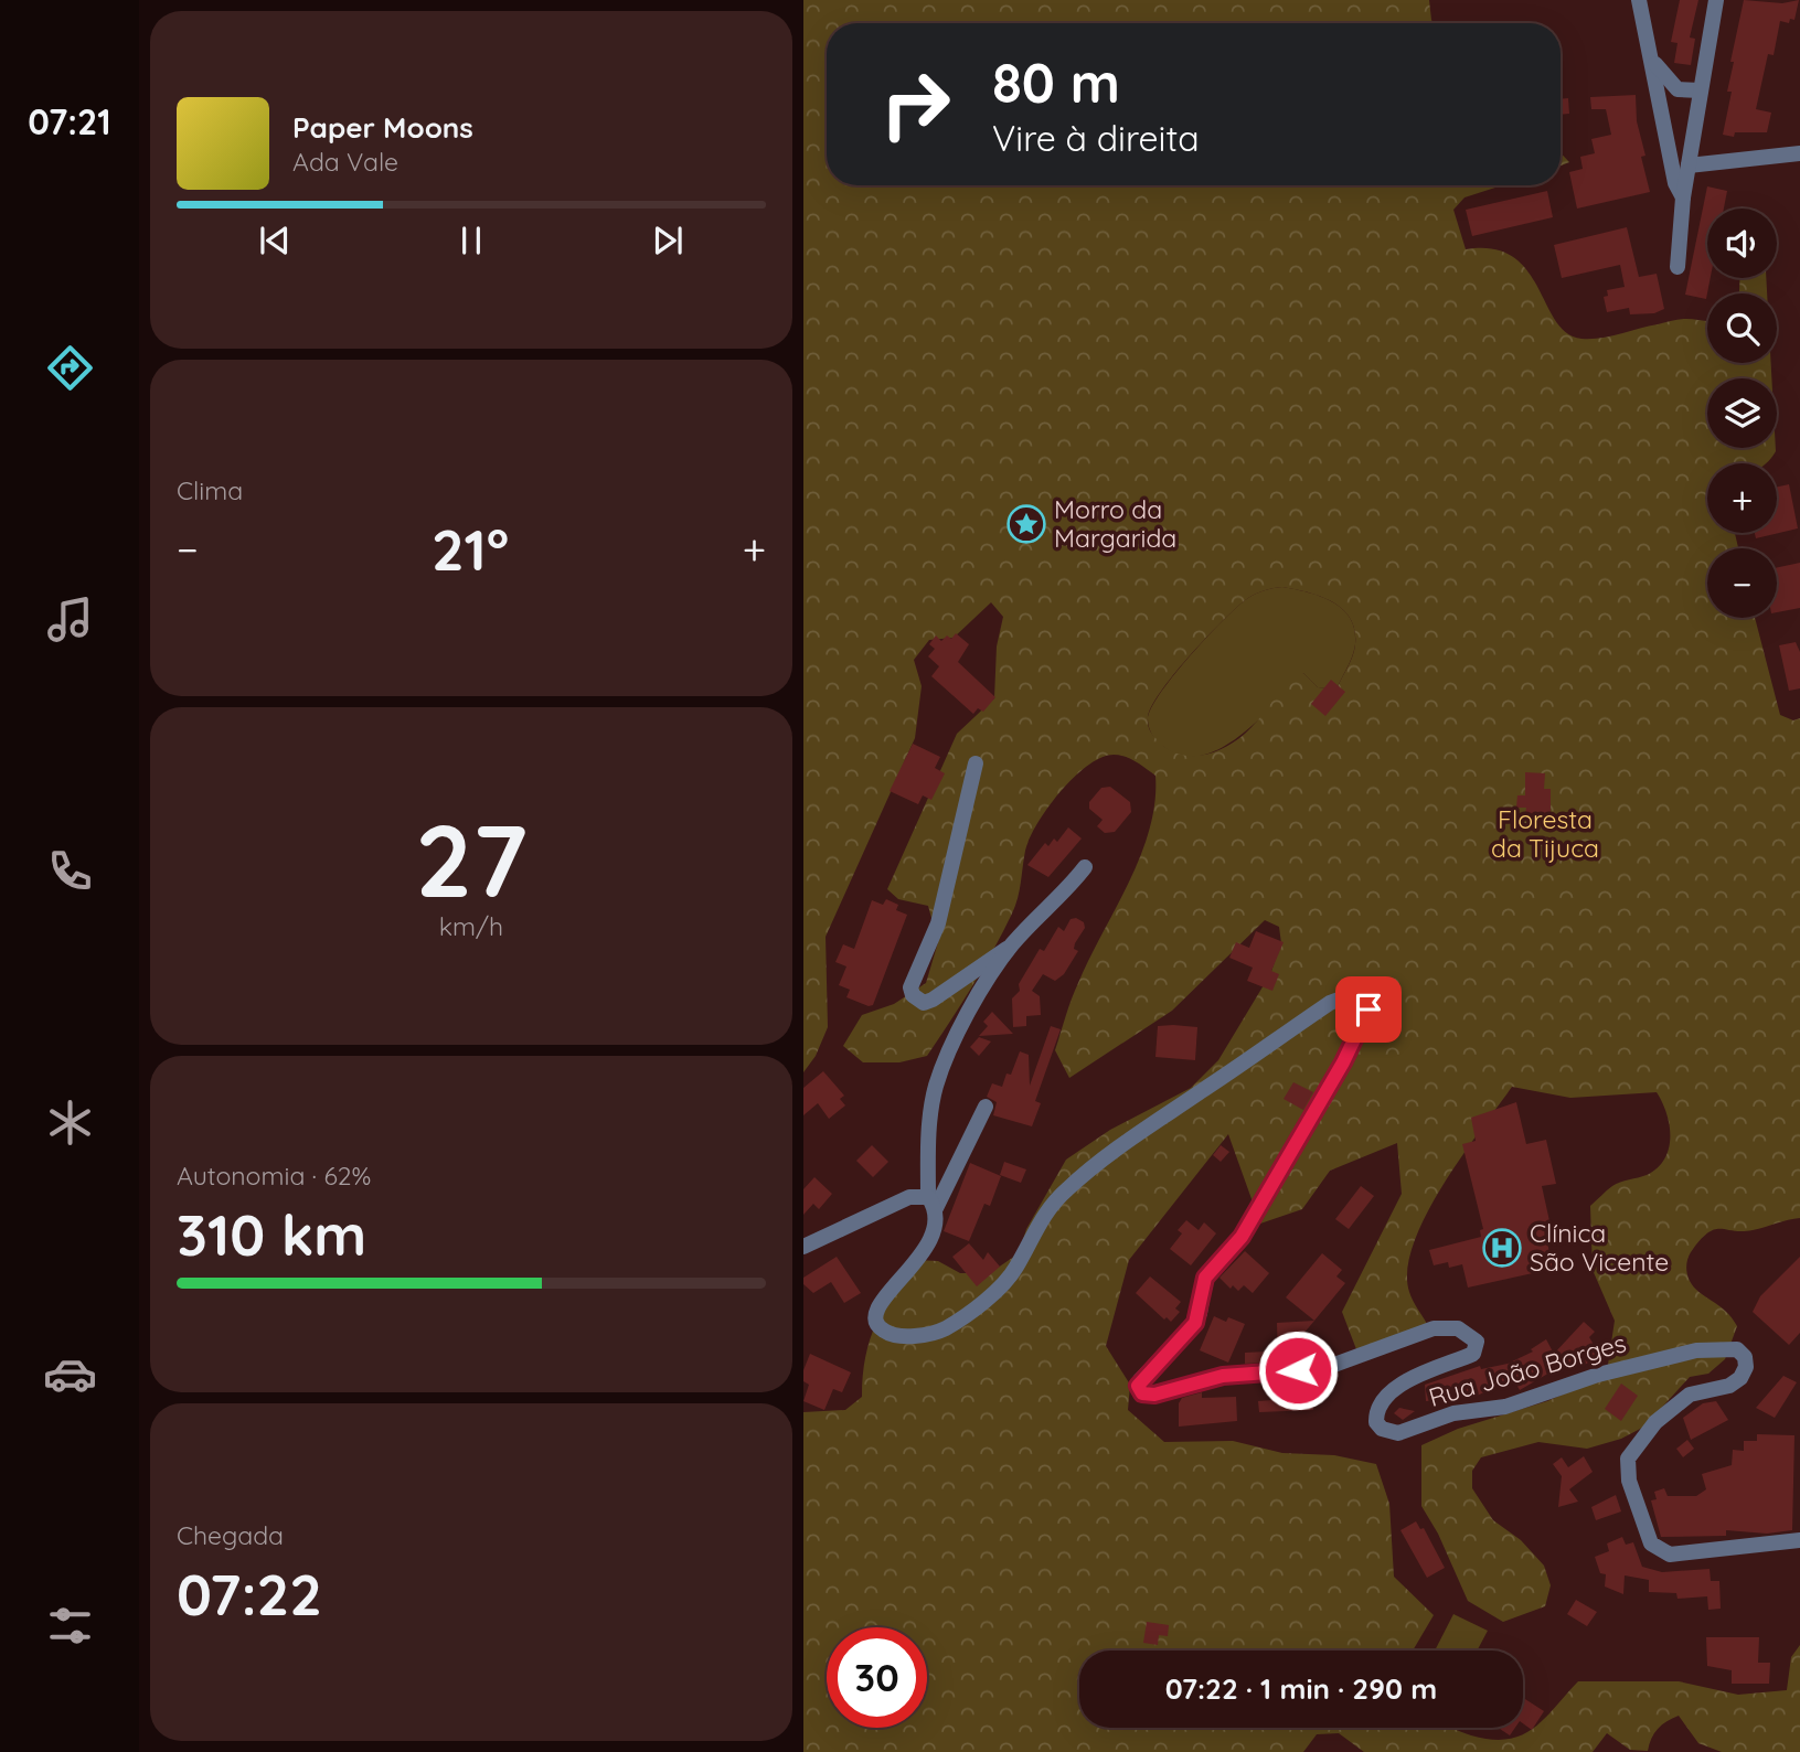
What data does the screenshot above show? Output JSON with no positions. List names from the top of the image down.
{
  "streets": {
    "street": ["Rua João Borges"]
  },
  "parks": ["Floresta da Tijuca"],
  "places": {
    "place": ["Morro da Margarida"],
    "hospital": ["Clínica São Vicente"]
  },
  "page": {
    "tabs": "07:21",
    "turn": ["80 m", "Vire à direita"],
    "song": ["Paper Moons", "Ada Vale"],
    "map_buttons": ["+", "−"],
    "tile": [
      "Clima",
      ["27", "km/h"],
      ["Autonomia · 62%", "310 km"],
      ["Chegada", "07:22"]
    ],
    "heat": ["−", "21°", "+"],
    "limit": "30",
    "trip": "07:22 · 1 min · 290 m"
  }
}
